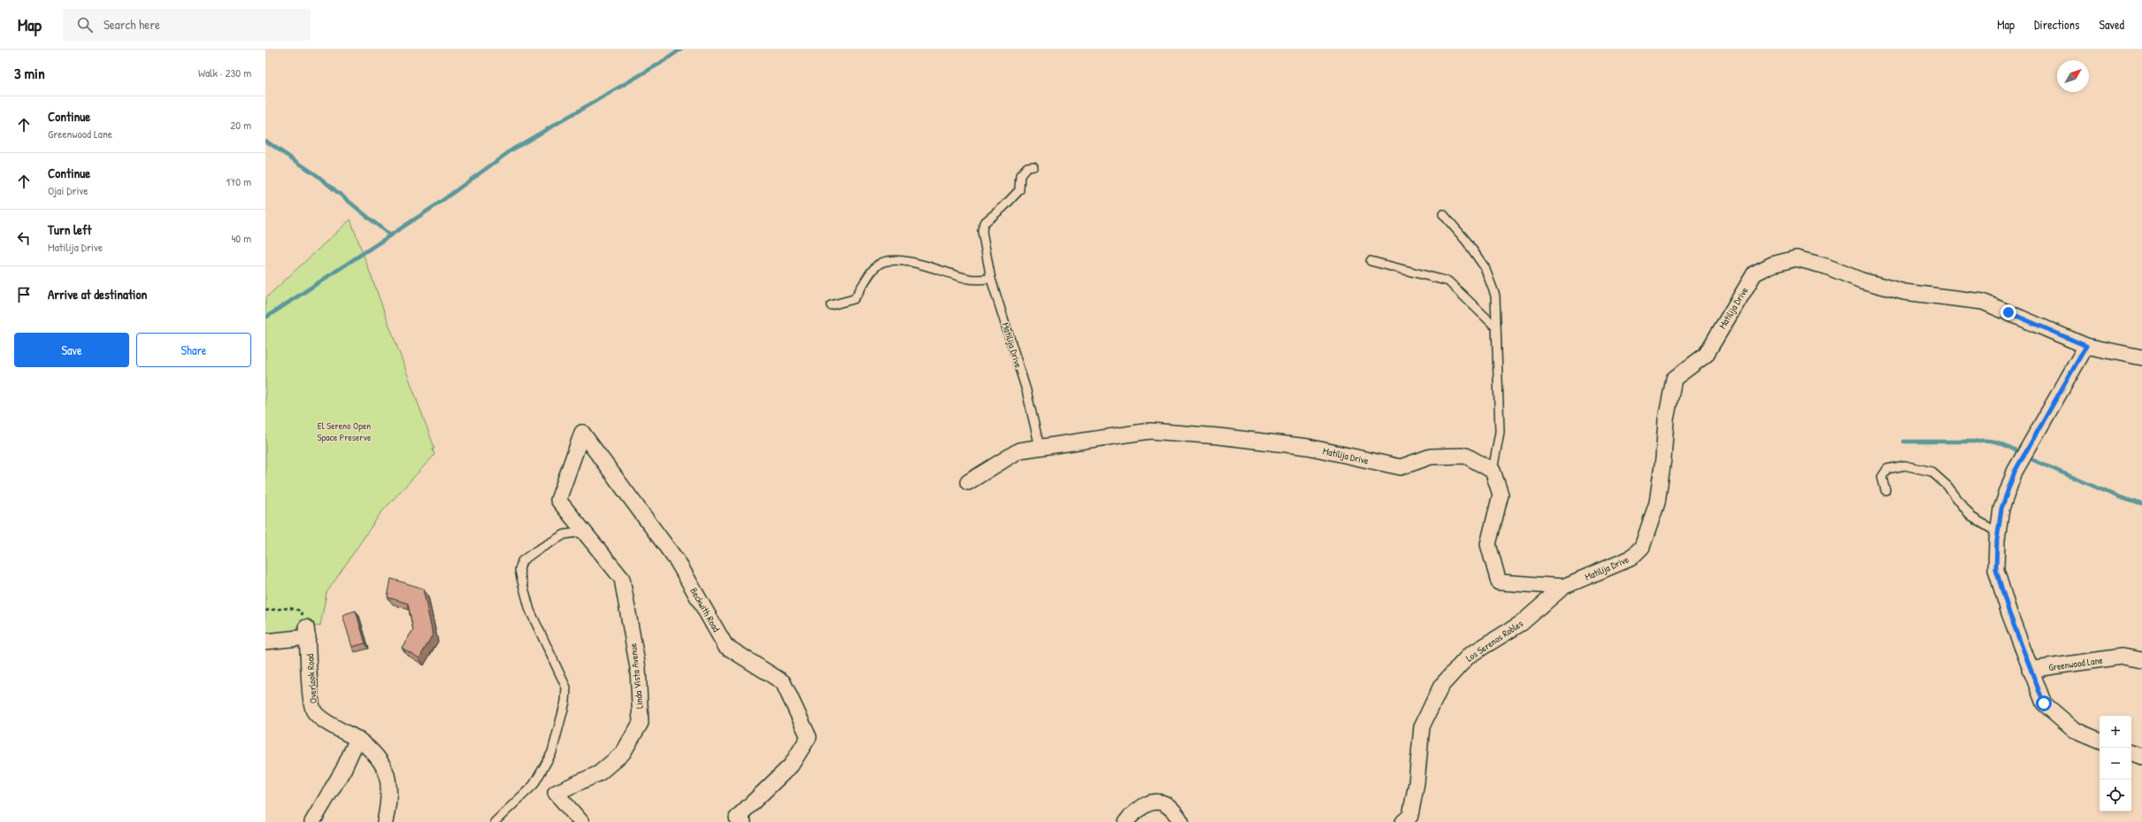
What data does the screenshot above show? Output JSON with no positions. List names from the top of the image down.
{
  "streets": {
    "street": [
      "Matilija Drive",
      "Beckwith Road",
      "Los Serenos Robles",
      "Greenwood Lane",
      "Linda Vista Avenue",
      "Overlook Road"
    ]
  },
  "crossings": [
    ["Matilija Drive", "Los Serenos Robles"],
    ["Beckwith Road", "Linda Vista Avenue"]
  ],
  "parks": ["El Sereno Open Space Preserve"],
  "north": "top right",
  "page": {
    "header": "Map",
    "search": "Search here",
    "nav": ["Map", "Directions", "Saved"],
    "heading": ["3 min", "Walk · 230 m"],
    "list": [
      ["Continue", "Greenwood Lane", "20 m"],
      ["Continue", "Ojai Drive", "170 m"],
      ["Turn left", "Matilija Drive", "40 m"],
      "Arrive at destination"
    ],
    "buttons": ["Save", "Share"],
    "map_buttons": ["+", "−"]
  }
}
